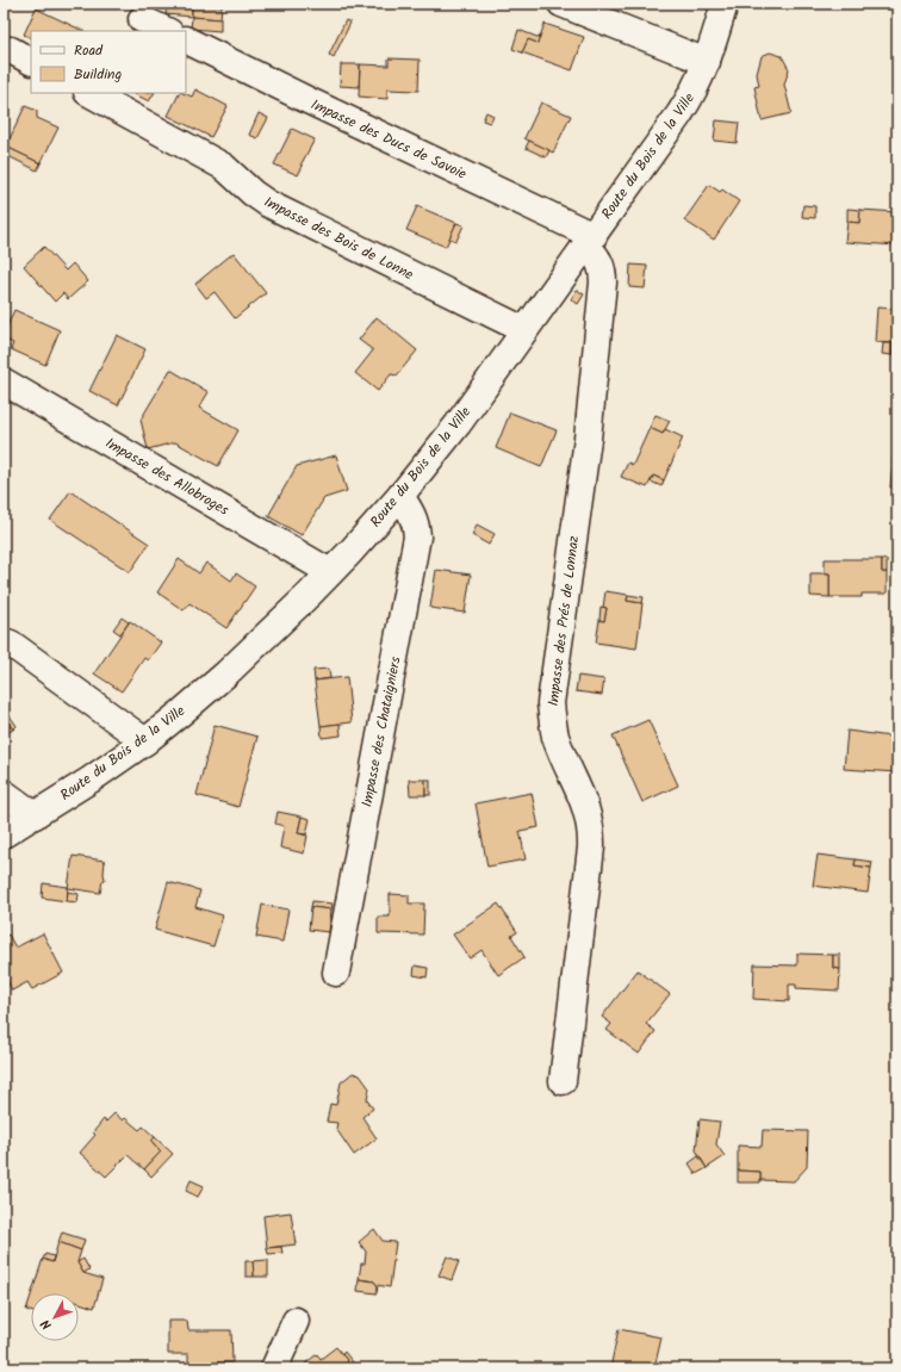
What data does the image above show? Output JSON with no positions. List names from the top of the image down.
{
  "streets": {
    "street": [
      "Impasse des Ducs de Savoie",
      "Route du Bois de la Ville",
      "Impasse des Bois de Lonne",
      "Impasse des Allobroges",
      "Impasse des Prés de Lonnaz",
      "Impasse des Chataigniers"
    ]
  },
  "crossings": [
    ["Impasse des Ducs de Savoie", "Route du Bois de la Ville"],
    ["Impasse des Ducs de Savoie", "Impasse des Prés de Lonnaz"],
    ["Route du Bois de la Ville", "Impasse des Bois de Lonne"],
    ["Route du Bois de la Ville", "Impasse des Allobroges"],
    ["Route du Bois de la Ville", "Impasse des Prés de Lonnaz"],
    ["Route du Bois de la Ville", "Impasse des Chataigniers"]
  ],
  "legend": ["Road", "Building"],
  "north": "bottom left"
}
